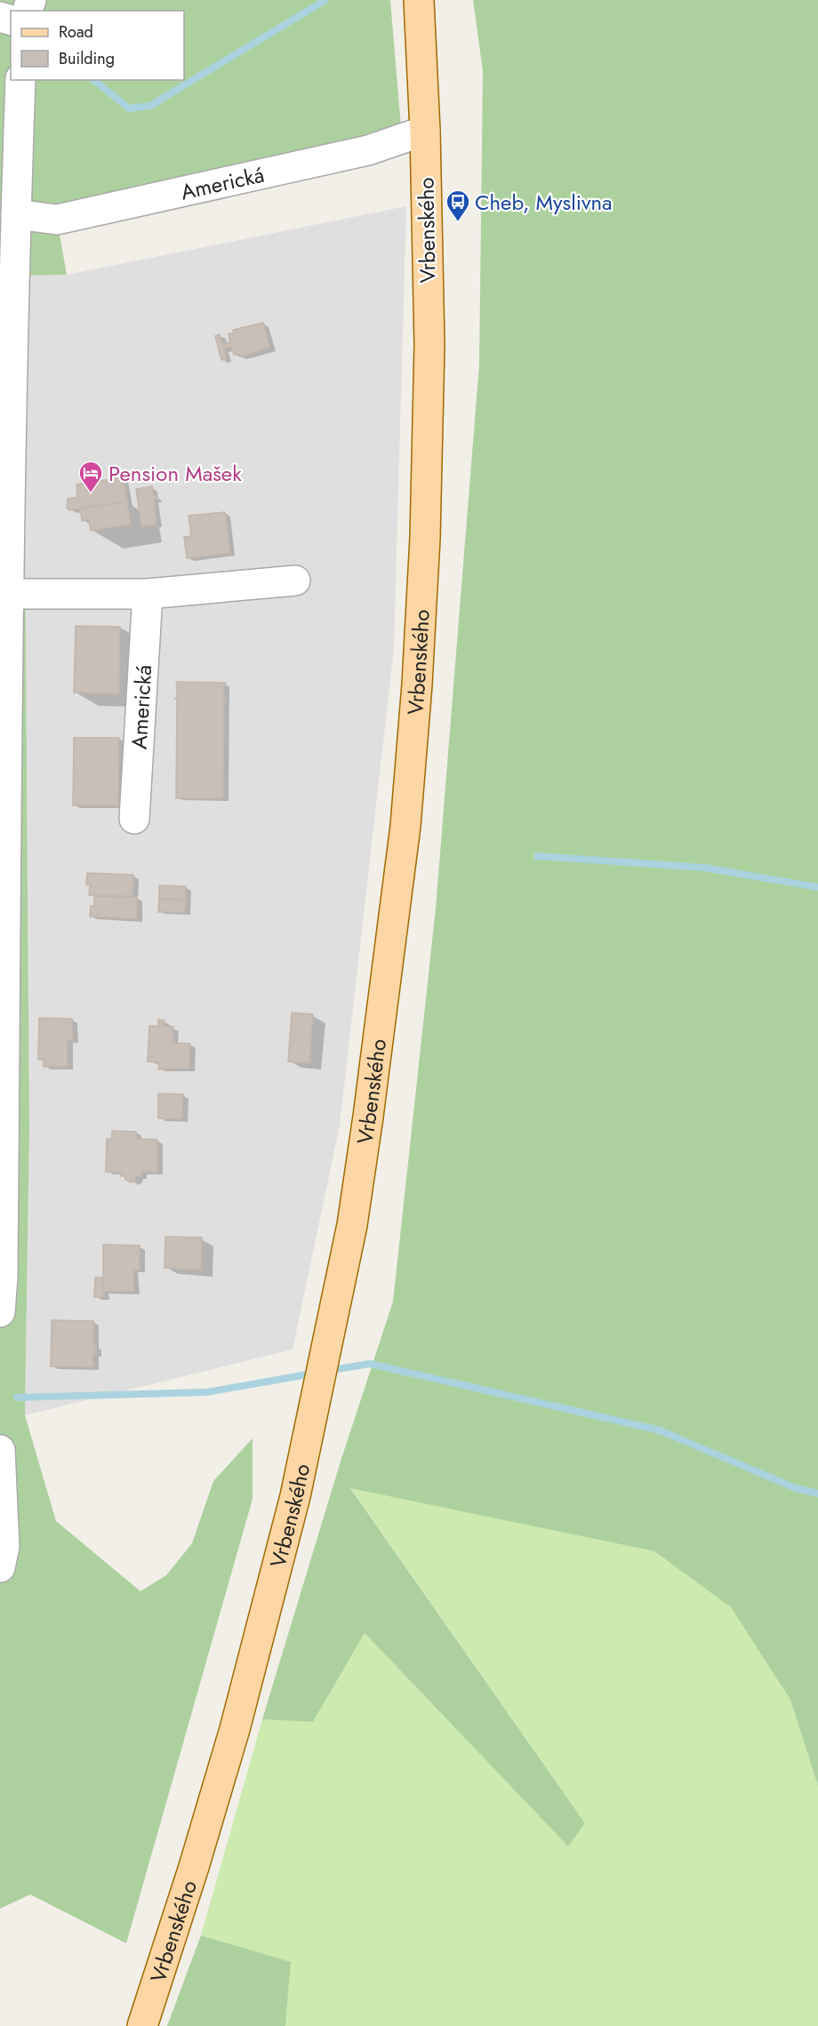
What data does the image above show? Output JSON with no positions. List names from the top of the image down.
{
  "streets": {
    "main road": ["Vrbenského"],
    "street": ["Americká"]
  },
  "crossings": [
    ["Americká", "Vrbenského"]
  ],
  "places": {
    "bus stop": ["Cheb, Myslivna"],
    "hotel": ["Pension Mašek"]
  },
  "legend": ["Road", "Building"]
}
